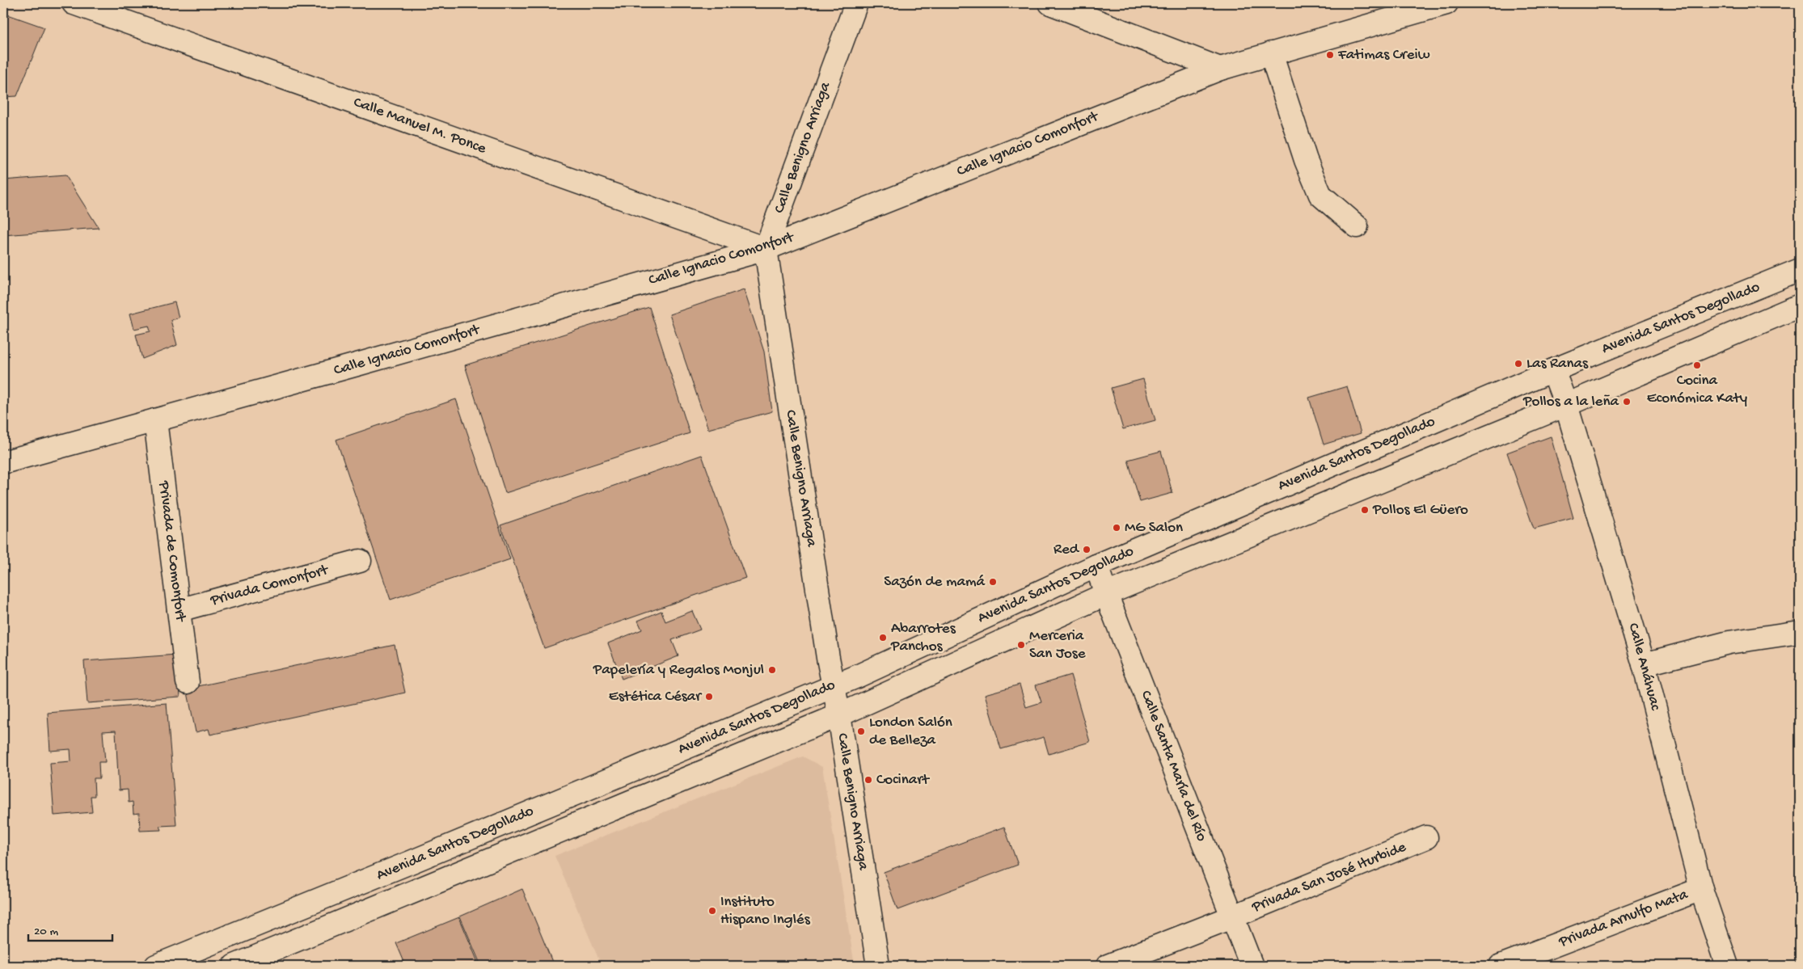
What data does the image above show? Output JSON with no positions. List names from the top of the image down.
{
  "streets": {
    "street": [
      "Calle Manuel M. Ponce",
      "Calle Ignacio Comonfort",
      "Calle Benigno Arriaga",
      "Avenida Santos Degollado",
      "Privada de Comonfort",
      "Privada Comonfort",
      "Calle Anáhuac",
      "Calle Santa María del Río",
      "Privada San José Iturbide",
      "Privada Arnulfo Mata"
    ]
  },
  "crossings": [
    ["Calle Manuel M. Ponce", "Calle Ignacio Comonfort"],
    ["Calle Manuel M. Ponce", "Calle Benigno Arriaga"],
    ["Calle Ignacio Comonfort", "Calle Benigno Arriaga"],
    ["Calle Ignacio Comonfort", "Privada de Comonfort"],
    ["Calle Benigno Arriaga", "Avenida Santos Degollado"],
    ["Avenida Santos Degollado", "Calle Anáhuac"],
    ["Avenida Santos Degollado", "Calle Santa María del Río"],
    ["Privada de Comonfort", "Privada Comonfort"],
    ["Calle Anáhuac", "Privada Arnulfo Mata"],
    ["Calle Santa María del Río", "Privada San José Iturbide"]
  ],
  "places": [
    "Fatimas Creiw",
    "Las Ranas",
    "Cocina Económica Katy",
    "Pollos a la leña",
    "Pollos El Güero",
    "MG Salon",
    "Red",
    "Sazón de mamá",
    "Abarrotes Panchos",
    "Merceria San Jose",
    "Papelería y Regalos Monjul",
    "Estética César",
    "London Salón de Belleza",
    "Cocinart",
    "Instituto Hispano Inglés"
  ],
  "scale_bar": "20 m"
}
